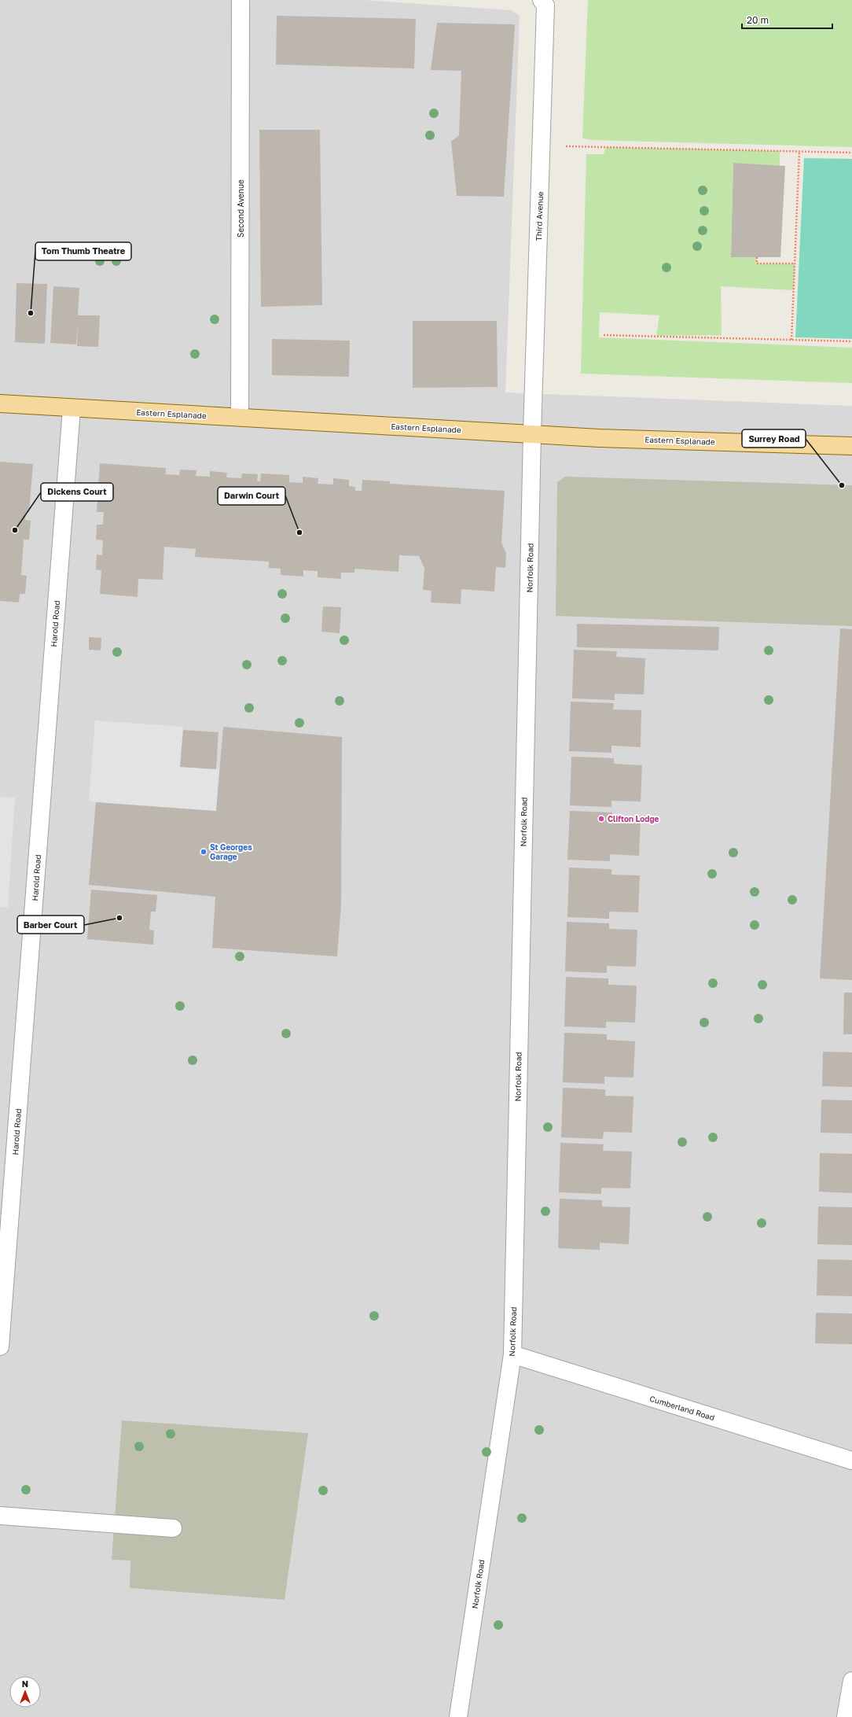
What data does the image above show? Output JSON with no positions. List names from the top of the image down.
{
  "streets": {
    "main road": ["Eastern Esplanade"],
    "street": [
      "Second Avenue",
      "Third Avenue",
      "Norfolk Road",
      "Harold Road",
      "Cumberland Road"
    ]
  },
  "crossings": [
    ["Second Avenue", "Eastern Esplanade"],
    ["Third Avenue", "Eastern Esplanade"],
    ["Third Avenue", "Norfolk Road"],
    ["Eastern Esplanade", "Norfolk Road"],
    ["Eastern Esplanade", "Harold Road"],
    ["Norfolk Road", "Cumberland Road"]
  ],
  "places": [
    "Tom Thumb Theatre",
    "Surrey Road",
    "Dickens Court",
    "Darwin Court",
    "Clifton Lodge",
    "St Georges Garage",
    "Barber Court"
  ],
  "scale_bar": "20 m",
  "north": "top"
}
